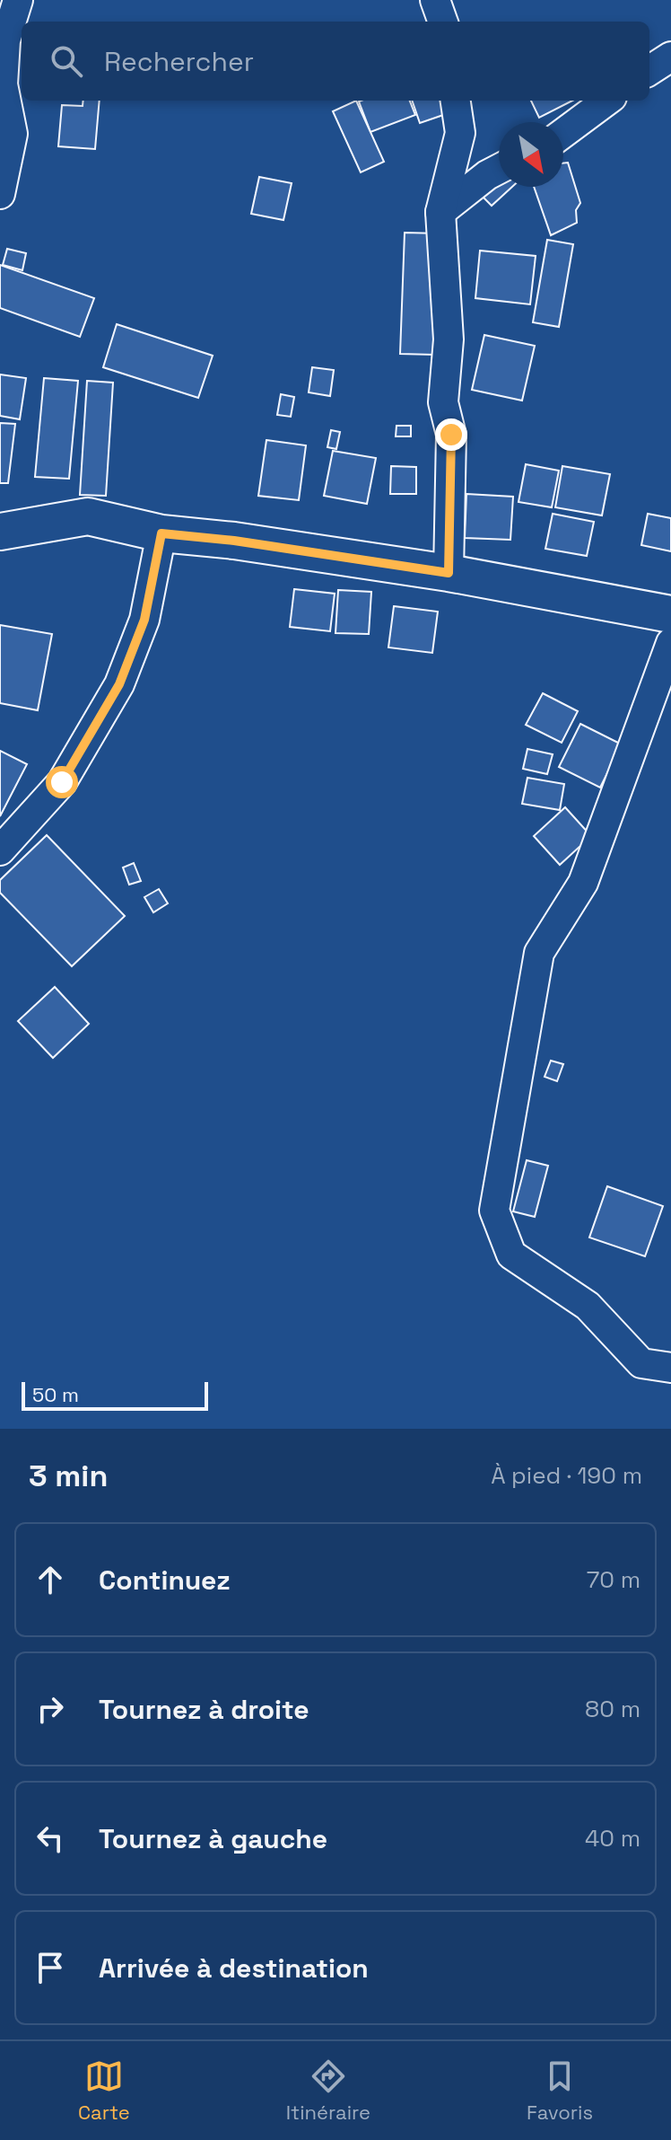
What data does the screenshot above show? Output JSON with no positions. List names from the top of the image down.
{
  "scale_bar": "50 m",
  "north": "bottom right",
  "page": {
    "search": "Rechercher",
    "scale": "50 m",
    "heading": ["3 min", "À pied · 190 m"],
    "list": [
      ["Continuez", "70 m"],
      ["Tournez à droite", "80 m"],
      ["Tournez à gauche", "40 m"],
      "Arrivée à destination"
    ],
    "nav": ["Carte", "Itinéraire", "Favoris"]
  }
}
